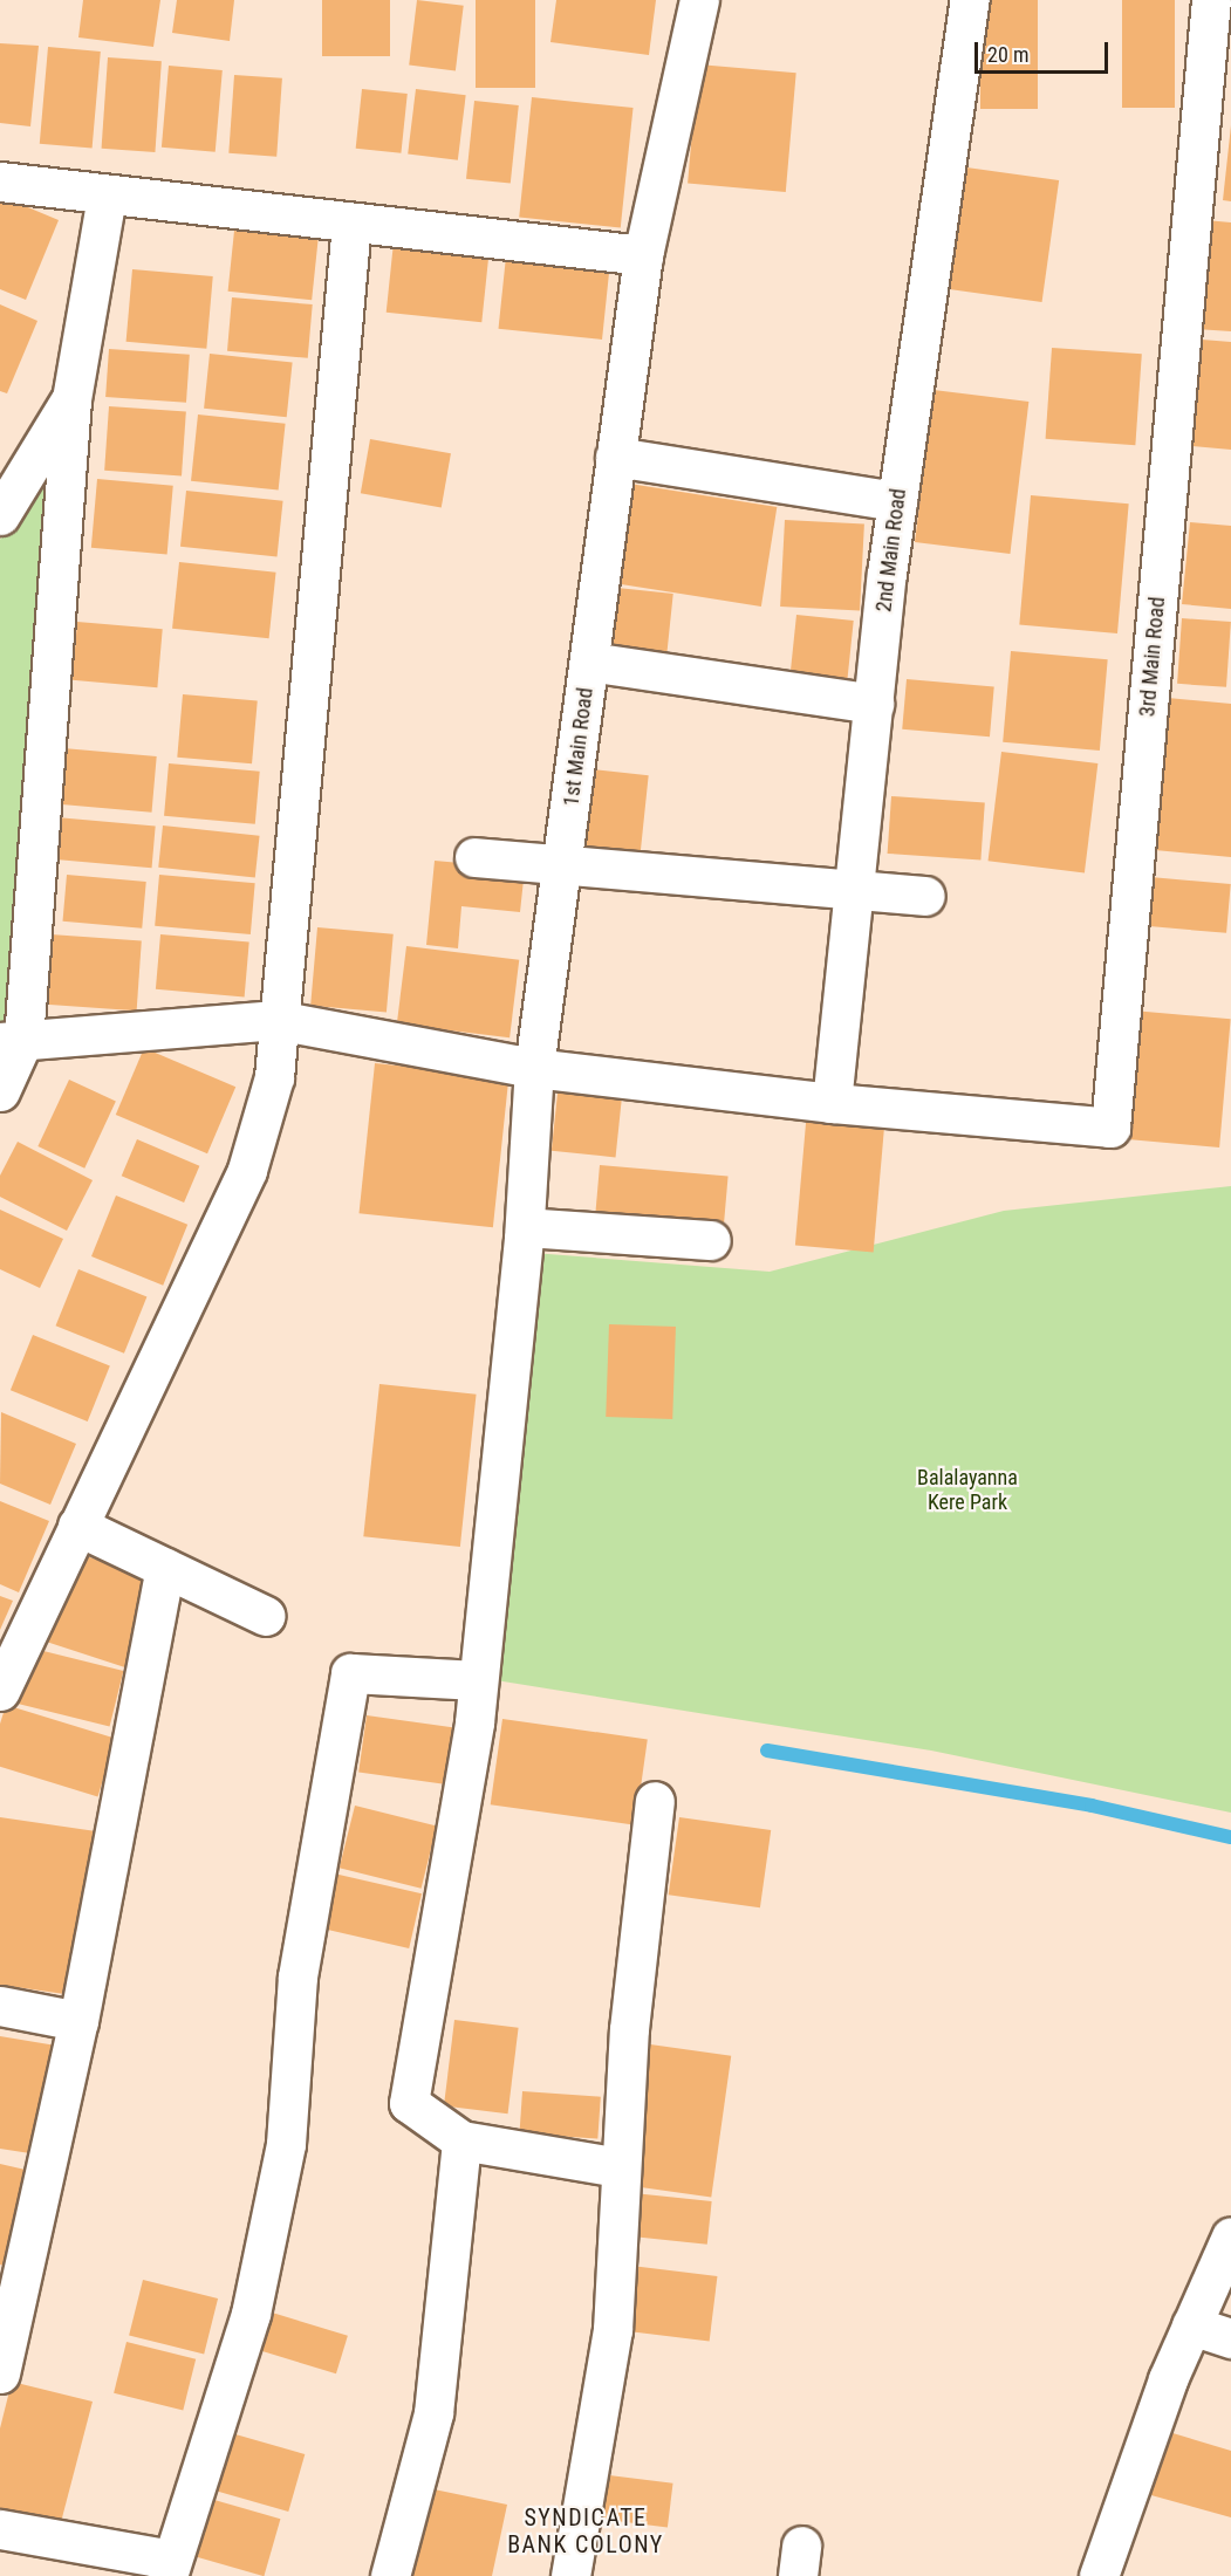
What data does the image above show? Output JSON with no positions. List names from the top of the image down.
{
  "streets": {
    "street": ["2nd Main Road", "3rd Main Road", "1st Main Road"]
  },
  "crossings": [
    ["2nd Main Road", "3rd Main Road"]
  ],
  "districts": ["SYNDICATE BANK COLONY"],
  "parks": ["Balalayanna Kere Park"],
  "scale_bar": "20 m"
}
